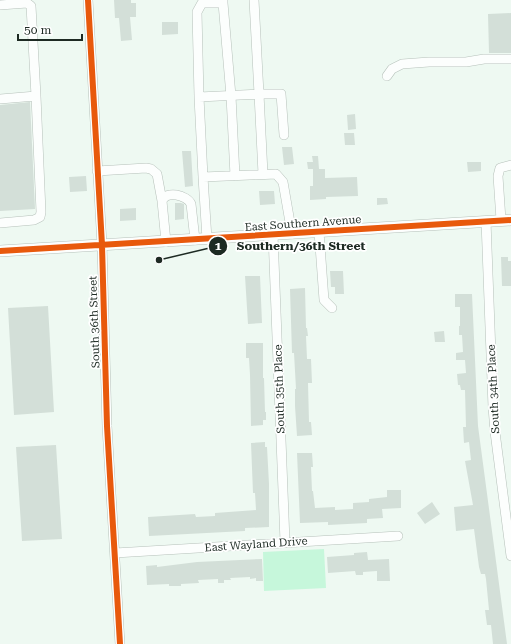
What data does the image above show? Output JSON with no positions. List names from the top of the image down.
{
  "streets": {
    "main road": ["East Southern Avenue"],
    "street": [
      "South 36th Street",
      "South 35th Place",
      "South 34th Place",
      "East Wayland Drive"
    ]
  },
  "crossings": [
    ["East Southern Avenue", "South 36th Street"],
    ["East Southern Avenue", "South 35th Place"],
    ["East Southern Avenue", "South 34th Place"],
    ["South 36th Street", "East Wayland Drive"],
    ["South 35th Place", "East Wayland Drive"]
  ],
  "places": ["Southern/36th Street"],
  "scale_bar": "50 m"
}
